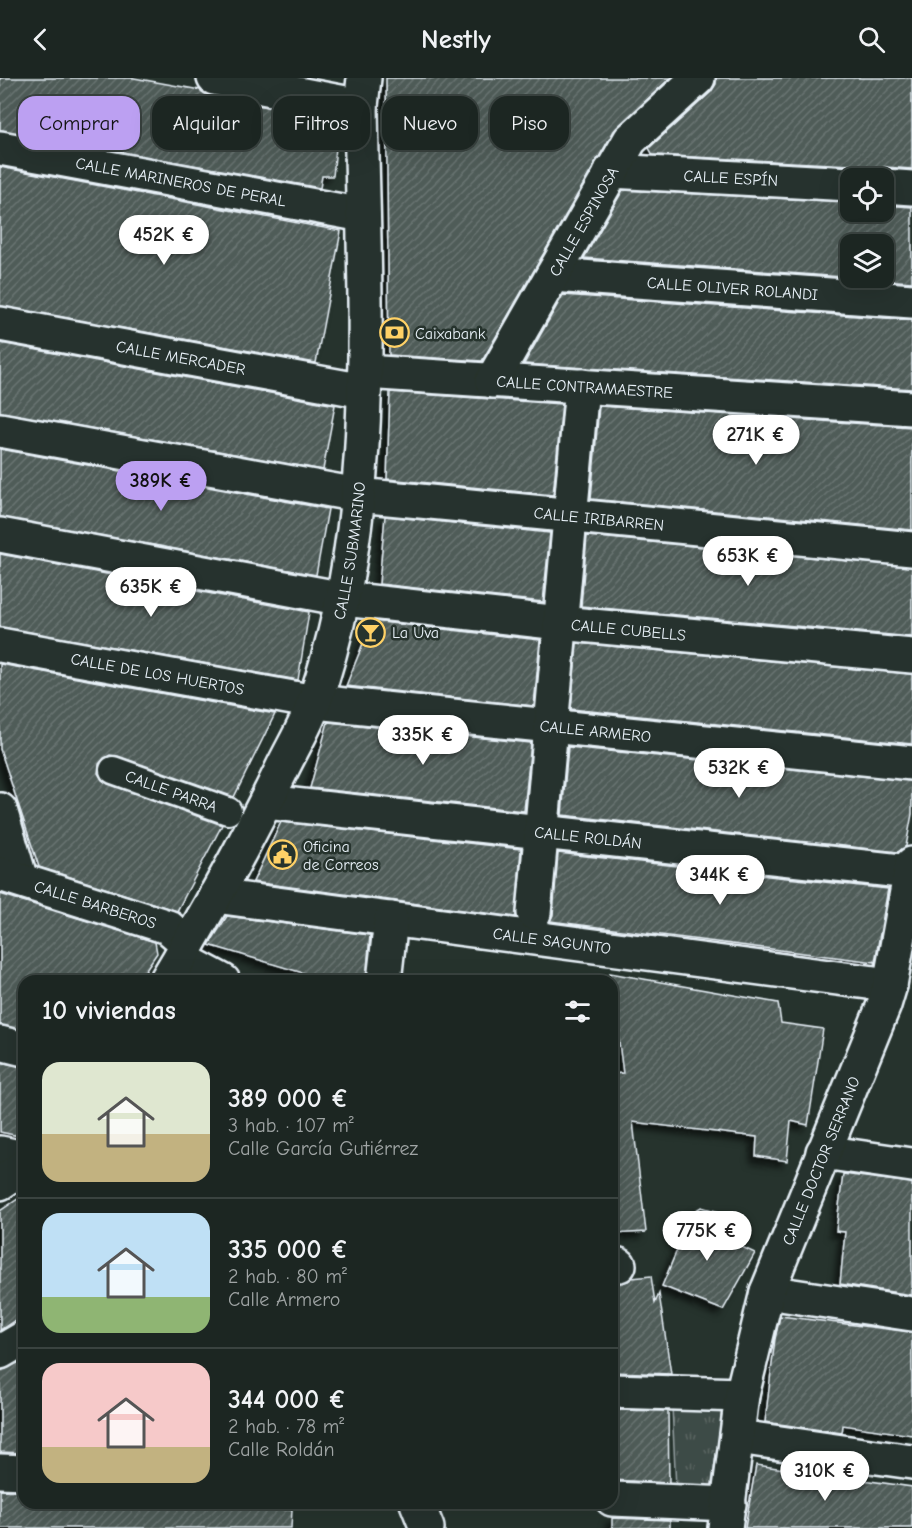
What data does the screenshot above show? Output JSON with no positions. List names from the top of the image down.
{
  "streets": {
    "street": [
      "CALLE ESPÍN",
      "CALLE MARINEROS DE PERAL",
      "CALLE ESPINOSA",
      "CALLE OLIVER ROLANDI",
      "CALLE MERCADER",
      "CALLE CONTRAMAESTRE",
      "CALLE IRIBARREN",
      "CALLE SUBMARINO",
      "CALLE CUBELLS",
      "CALLE DE LOS HUERTOS",
      "CALLE ARMERO",
      "CALLE PARRA",
      "CALLE ROLDÁN",
      "CALLE BARBEROS",
      "CALLE SAGUNTO",
      "CALLE DOCTOR SERRANO"
    ]
  },
  "crossings": [
    ["CALLE ESPÍN", "CALLE ESPINOSA"],
    ["CALLE MARINEROS DE PERAL", "CALLE SUBMARINO"],
    ["CALLE ESPINOSA", "CALLE OLIVER ROLANDI"],
    ["CALLE ESPINOSA", "CALLE CONTRAMAESTRE"],
    ["CALLE MERCADER", "CALLE CONTRAMAESTRE"],
    ["CALLE MERCADER", "CALLE SUBMARINO"],
    ["CALLE CONTRAMAESTRE", "CALLE SUBMARINO"],
    ["CALLE IRIBARREN", "CALLE SUBMARINO"],
    ["CALLE SUBMARINO", "CALLE CUBELLS"],
    ["CALLE SUBMARINO", "CALLE DE LOS HUERTOS"],
    ["CALLE SUBMARINO", "CALLE ARMERO"],
    ["CALLE SUBMARINO", "CALLE ROLDÁN"],
    ["CALLE SUBMARINO", "CALLE BARBEROS"],
    ["CALLE SUBMARINO", "CALLE SAGUNTO"],
    ["CALLE DE LOS HUERTOS", "CALLE ARMERO"],
    ["CALLE ROLDÁN", "CALLE DOCTOR SERRANO"],
    ["CALLE SAGUNTO", "CALLE DOCTOR SERRANO"]
  ],
  "places": {
    "bank": ["Caixabank"],
    "bar": ["La Uva"],
    "public building": ["Oficina de Correos"]
  },
  "page": {
    "header": "Nestly",
    "chip": [
      "Comprar",
      "Alquilar",
      "Filtros",
      "Nuevo",
      "Piso"
    ],
    "price": [
      "452K €",
      "271K €",
      "389K €",
      "653K €",
      "635K €",
      "335K €",
      "532K €",
      "344K €",
      "775K €",
      "310K €"
    ],
    "heading": "10 viviendas",
    "list": [
      {
        "name": "389 000 €",
        "note": "3 hab. · 107 m² · Calle García Gutiérrez"
      },
      {
        "name": "335 000 €",
        "note": "2 hab. · 80 m² · Calle Armero"
      },
      {
        "name": "344 000 €",
        "note": "2 hab. · 78 m² · Calle Roldán"
      }
    ]
  }
}
